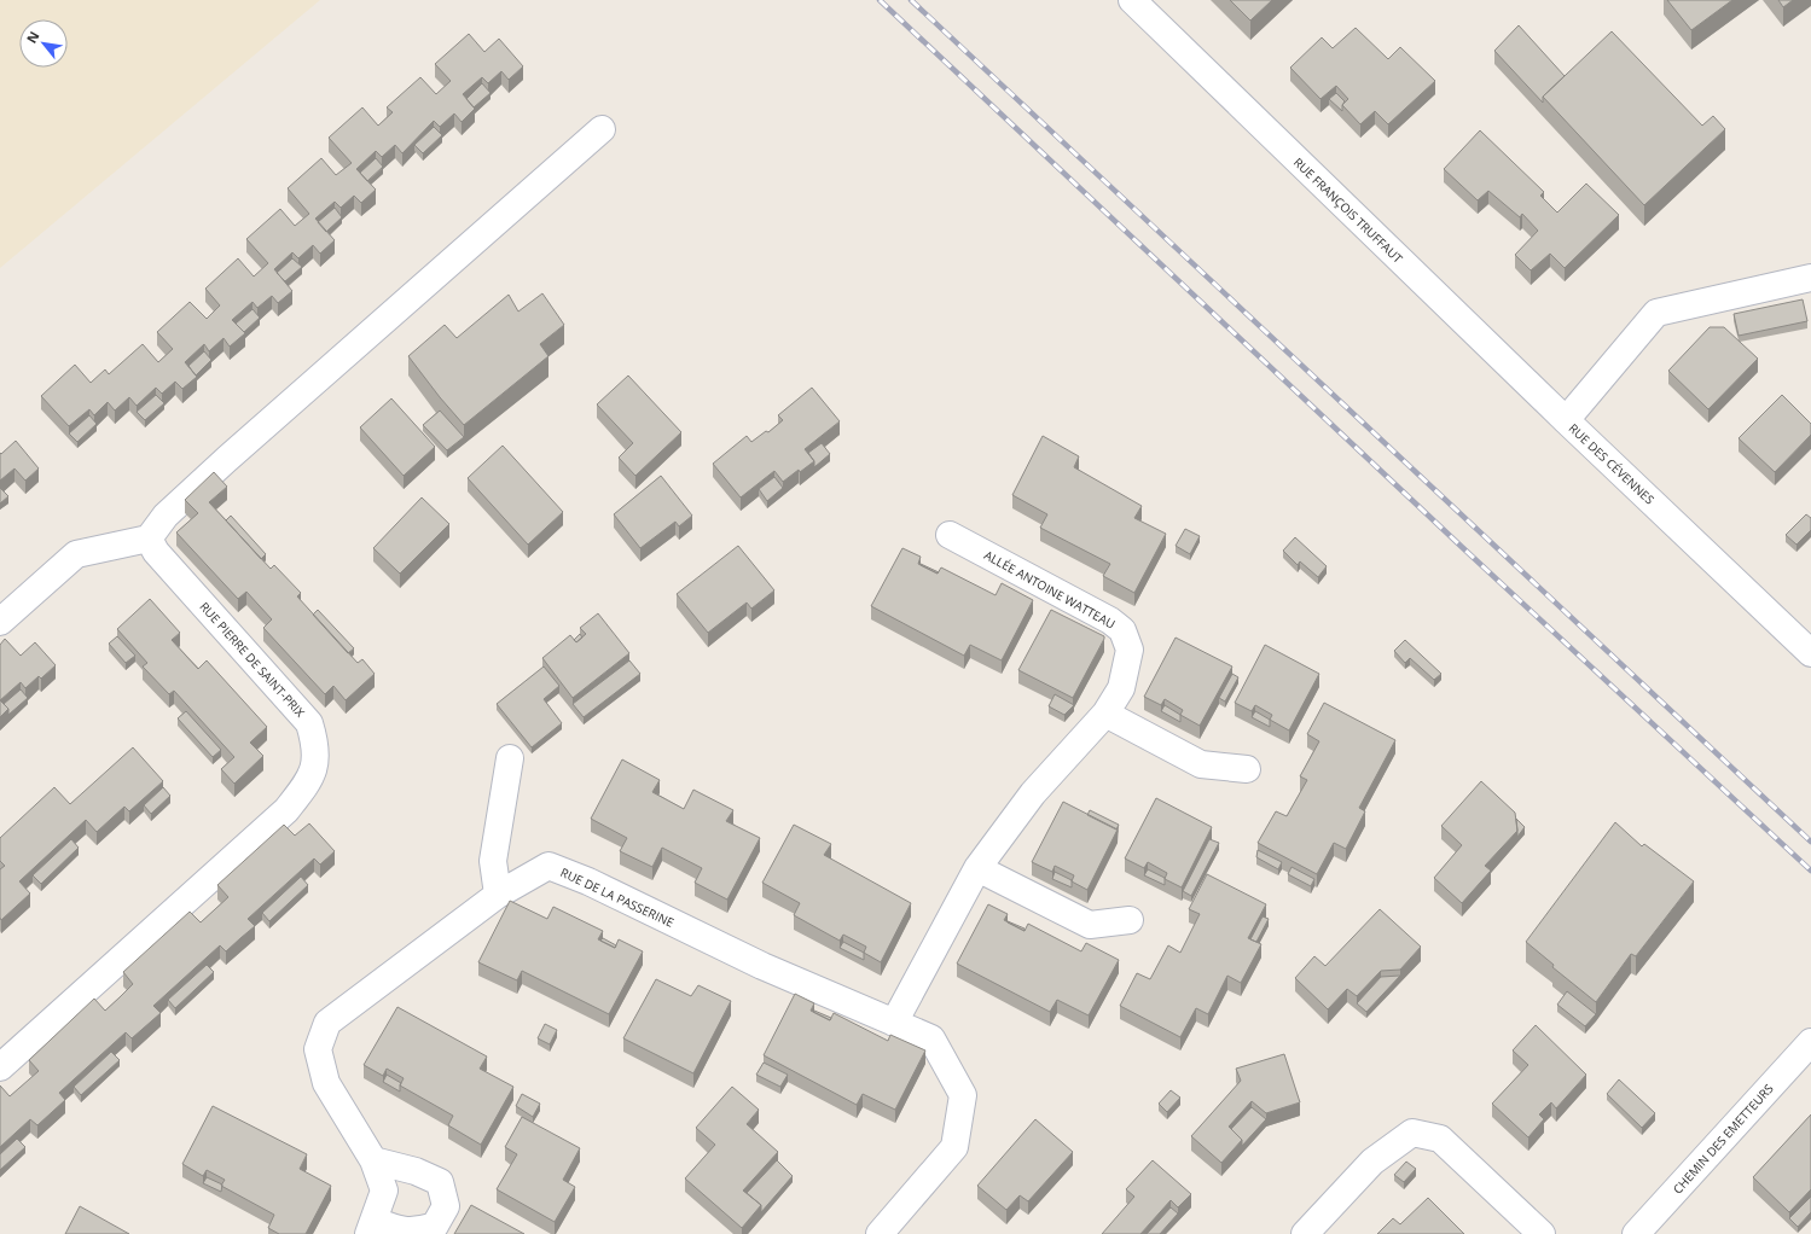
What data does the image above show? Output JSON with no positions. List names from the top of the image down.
{
  "streets": {
    "street": [
      "RUE FRANÇOIS TRUFFAUT",
      "RUE DES CÉVENNES",
      "ALLÉE ANTOINE WATTEAU",
      "RUE PIERRE DE SAINT-PRIX",
      "RUE DE LA PASSERINE",
      "CHEMIN DES EMETTEURS"
    ]
  },
  "crossings": [
    ["RUE FRANÇOIS TRUFFAUT", "RUE DES CÉVENNES"],
    ["ALLÉE ANTOINE WATTEAU", "RUE DE LA PASSERINE"]
  ],
  "north": "top left"
}
